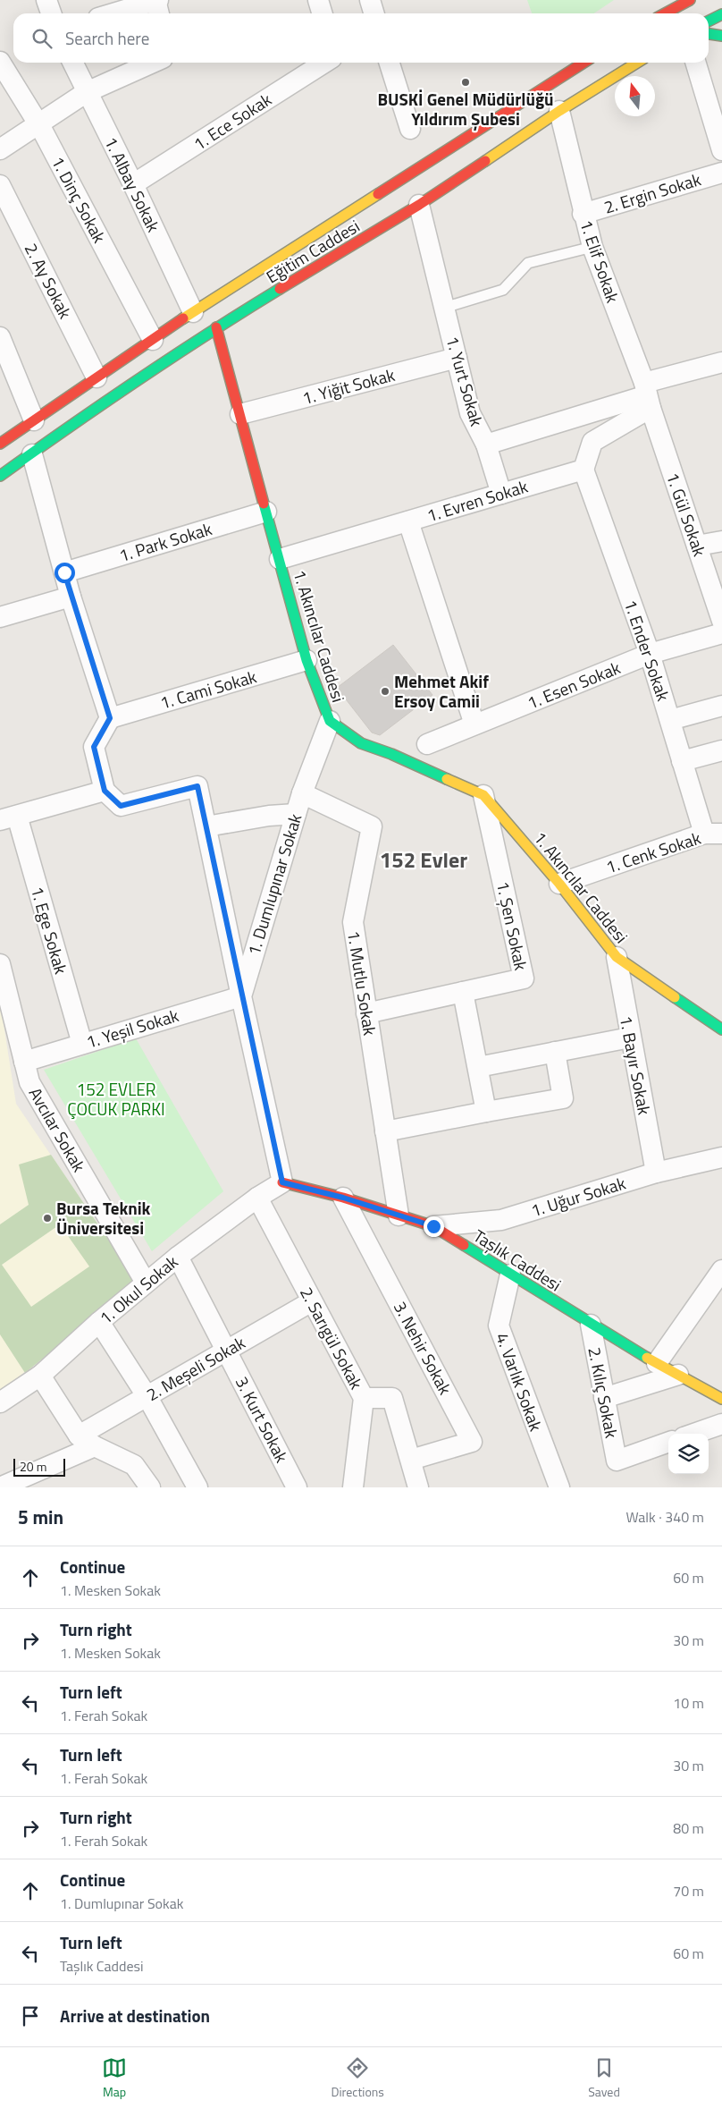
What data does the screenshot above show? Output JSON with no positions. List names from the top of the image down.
{
  "streets": {
    "main road": ["Eğitim Caddesi", "1. Akıncılar Caddesi", "Taşlık Caddesi"],
    "street": [
      "1. Ece Sokak",
      "1. Albay Sokak",
      "2. Ergin Sokak",
      "1. Dinç Sokak",
      "1. Elif Sokak",
      "2. Ay Sokak",
      "1. Yurt Sokak",
      "1. Yiğit Sokak",
      "1. Evren Sokak",
      "1. Gül Sokak",
      "1. Park Sokak",
      "1. Ender Sokak",
      "1. Esen Sokak",
      "1. Cami Sokak",
      "1. Cenk Sokak",
      "1. Dumlupınar Sokak",
      "1. Şen Sokak",
      "1. Ege Sokak",
      "1. Mutlu Sokak",
      "1. Yeşil Sokak",
      "1. Bayır Sokak",
      "Avcılar Sokak",
      "1. Uğur Sokak",
      "1. Okul Sokak",
      "2. Sarıgül Sokak",
      "3. Nehir Sokak",
      "2. Meşeli Sokak",
      "4. Varlık Sokak",
      "2. Kılıç Sokak",
      "3. Kurt Sokak"
    ]
  },
  "crossings": [
    ["1. Ece Sokak", "1. Albay Sokak"],
    ["1. Albay Sokak", "Eğitim Caddesi"],
    ["2. Ergin Sokak", "1. Elif Sokak"],
    ["1. Dinç Sokak", "Eğitim Caddesi"],
    ["Eğitim Caddesi", "1. Elif Sokak"],
    ["Eğitim Caddesi", "2. Ay Sokak"],
    ["Eğitim Caddesi", "1. Yurt Sokak"],
    ["Eğitim Caddesi", "1. Akıncılar Caddesi"],
    ["1. Elif Sokak", "1. Yurt Sokak"],
    ["1. Elif Sokak", "1. Gül Sokak"],
    ["1. Yurt Sokak", "1. Yiğit Sokak"],
    ["1. Yurt Sokak", "1. Gül Sokak"],
    ["1. Yiğit Sokak", "1. Akıncılar Caddesi"],
    ["1. Evren Sokak", "1. Akıncılar Caddesi"],
    ["1. Evren Sokak", "1. Ender Sokak"],
    ["1. Park Sokak", "1. Akıncılar Caddesi"],
    ["1. Akıncılar Caddesi", "1. Cami Sokak"],
    ["1. Akıncılar Caddesi", "1. Cenk Sokak"],
    ["1. Akıncılar Caddesi", "1. Dumlupınar Sokak"],
    ["1. Akıncılar Caddesi", "1. Şen Sokak"],
    ["1. Akıncılar Caddesi", "1. Bayır Sokak"],
    ["1. Ender Sokak", "1. Esen Sokak"],
    ["1. Ender Sokak", "1. Cenk Sokak"],
    ["1. Dumlupınar Sokak", "1. Mutlu Sokak"],
    ["1. Dumlupınar Sokak", "1. Yeşil Sokak"],
    ["1. Dumlupınar Sokak", "Taşlık Caddesi"],
    ["1. Dumlupınar Sokak", "1. Okul Sokak"],
    ["1. Şen Sokak", "1. Mutlu Sokak"],
    ["1. Ege Sokak", "1. Yeşil Sokak"],
    ["1. Mutlu Sokak", "Taşlık Caddesi"],
    ["1. Yeşil Sokak", "Avcılar Sokak"],
    ["1. Bayır Sokak", "1. Uğur Sokak"],
    ["Avcılar Sokak", "1. Okul Sokak"],
    ["1. Uğur Sokak", "Taşlık Caddesi"],
    ["Taşlık Caddesi", "1. Okul Sokak"],
    ["Taşlık Caddesi", "3. Nehir Sokak"],
    ["Taşlık Caddesi", "4. Varlık Sokak"],
    ["Taşlık Caddesi", "2. Kılıç Sokak"],
    ["1. Okul Sokak", "2. Sarıgül Sokak"],
    ["1. Okul Sokak", "3. Kurt Sokak"],
    ["2. Sarıgül Sokak", "2. Meşeli Sokak"],
    ["2. Meşeli Sokak", "3. Kurt Sokak"]
  ],
  "districts": ["152 Evler"],
  "parks": ["152 EVLER ÇOCUK PARKI"],
  "places": ["BUSKİ Genel Müdürlüğü Yıldırım Şubesi", "Mehmet Akif Ersoy Camii", "Bursa Teknik Üniversitesi"],
  "scale_bar": "20 m",
  "north": "top",
  "page": {
    "search": "Search here",
    "scale": "20 m",
    "heading": ["5 min", "Walk · 340 m"],
    "list": [
      ["Continue", "1. Mesken Sokak", "60 m"],
      ["Turn right", "1. Mesken Sokak", "30 m"],
      ["Turn left", "1. Ferah Sokak", "10 m"],
      ["Turn left", "1. Ferah Sokak", "30 m"],
      ["Turn right", "1. Ferah Sokak", "80 m"],
      ["Continue", "1. Dumlupınar Sokak", "70 m"],
      ["Turn left", "Taşlık Caddesi", "60 m"],
      "Arrive at destination"
    ],
    "nav": ["Map", "Directions", "Saved"]
  }
}
